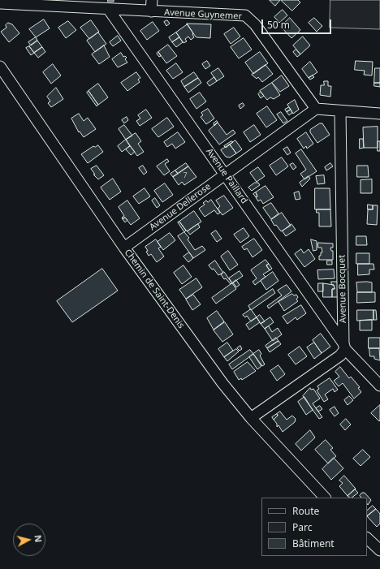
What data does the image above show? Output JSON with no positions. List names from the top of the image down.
{
  "streets": {
    "street": [
      "Avenue Guynemer",
      "Avenue Paillard",
      "Avenue Dellerose",
      "Chemin de Saint-Denis",
      "Avenue Bocquet"
    ]
  },
  "crossings": [
    ["Avenue Guynemer", "Avenue Paillard"],
    ["Avenue Guynemer", "Avenue Dellerose"],
    ["Avenue Paillard", "Avenue Dellerose"],
    ["Avenue Paillard", "Avenue Bocquet"],
    ["Avenue Dellerose", "Chemin de Saint-Denis"]
  ],
  "house_numbers": ["7"],
  "legend": ["Route", "Parc", "Bâtiment"],
  "scale_bar": "50 m",
  "north": "right"
}
